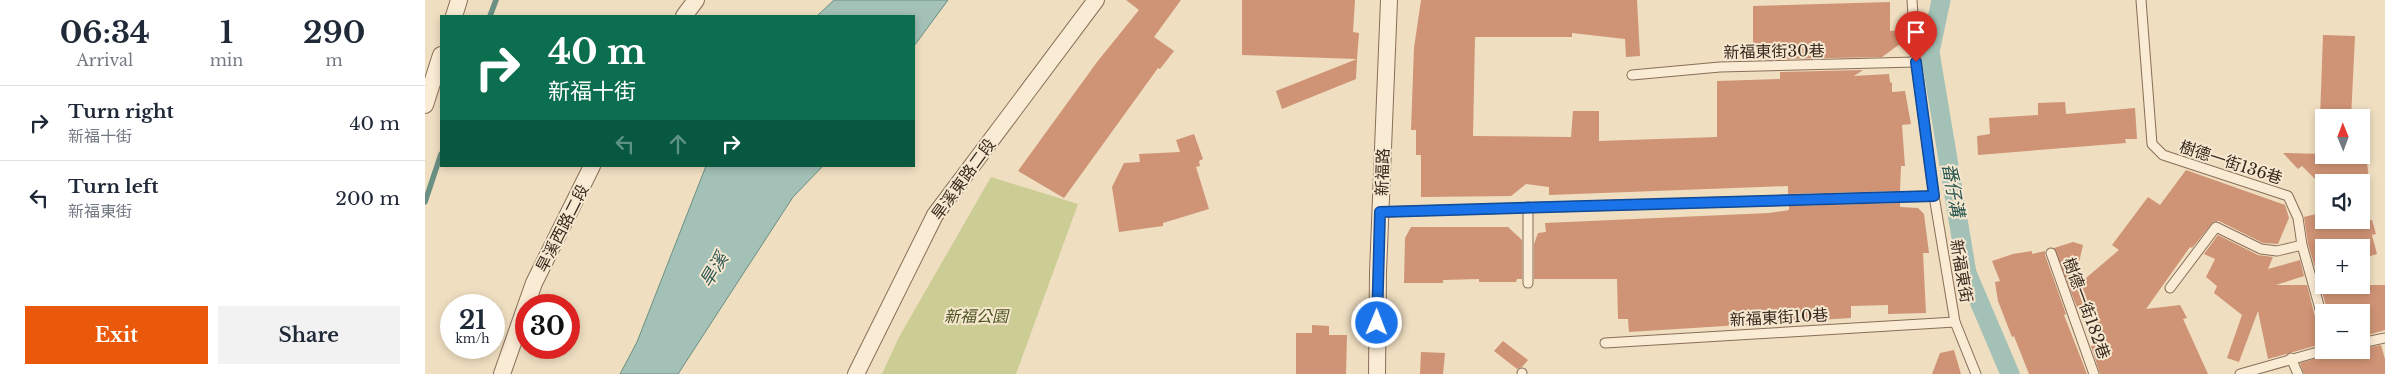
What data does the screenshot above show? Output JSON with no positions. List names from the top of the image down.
{
  "streets": {
    "street": ["新福路", "旱溪東路二段", "旱溪西路二段"],
    "lane": [
      "新福東街30巷",
      "樹德一街136巷",
      "新福東街",
      "樹德一街182巷",
      "新福東街10巷"
    ]
  },
  "crossings": [
    ["新福東街30巷", "新福東街"],
    ["新福東街", "新福東街10巷"]
  ],
  "water": ["番仔溝", "旱溪"],
  "parks": ["新福公園"],
  "north": "top",
  "page": {
    "eta": [
      "06:34",
      "Arrival",
      "1",
      "min",
      "290",
      "m"
    ],
    "turn": ["40 m", "新福十街"],
    "list": [
      {
        "name": "Turn right",
        "note": "新福十街",
        "value": "40 m"
      },
      {
        "name": "Turn left",
        "note": "新福東街",
        "value": "200 m"
      }
    ],
    "map_buttons": ["+", "−"],
    "speed": "21 km/h",
    "limit": "30",
    "buttons": ["Exit", "Share"]
  }
}
